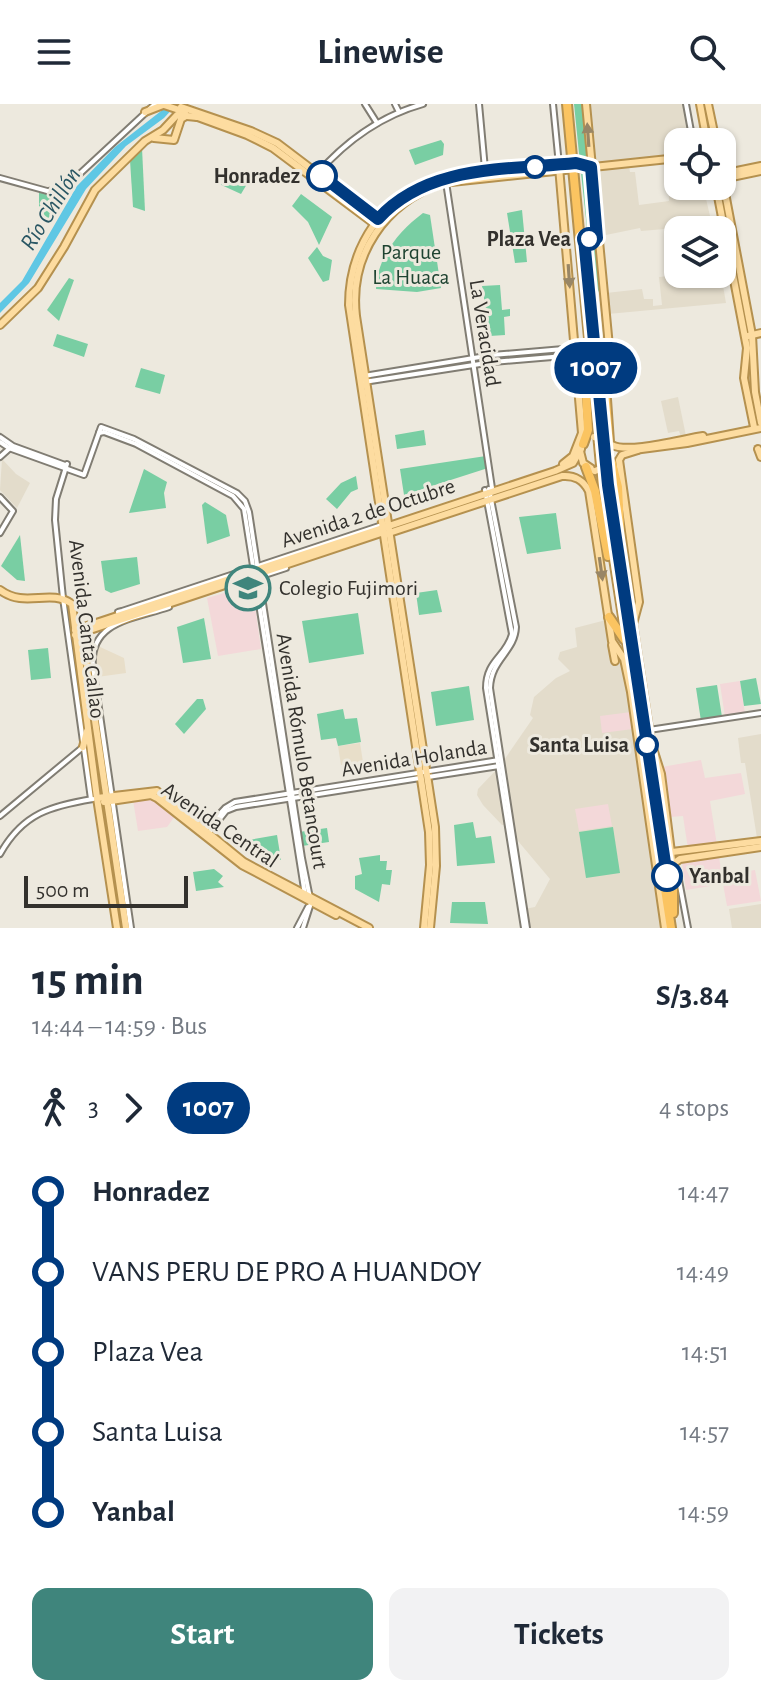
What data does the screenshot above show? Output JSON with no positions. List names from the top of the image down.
{
  "streets": {
    "main road": ["Avenida 2 de Octubre", "Avenida Canta Callao", "Avenida Central"],
    "street": ["La Veracidad", "Avenida Rómulo Betancourt", "Avenida Holanda"]
  },
  "crossings": [
    ["La Veracidad", "Avenida 2 de Octubre"],
    ["La Veracidad", "Avenida Holanda"],
    ["Avenida 2 de Octubre", "Avenida Canta Callao"],
    ["Avenida 2 de Octubre", "Avenida Rómulo Betancourt"],
    ["Avenida Canta Callao", "Avenida Central"],
    ["Avenida Rómulo Betancourt", "Avenida Holanda"],
    ["Avenida Rómulo Betancourt", "Avenida Central"],
    ["Avenida Holanda", "Avenida Central"]
  ],
  "water": ["Río Chillón"],
  "parks": ["Parque La Huaca"],
  "places": {
    "other": [
      "Honradez",
      "Plaza Vea",
      "Santa Luisa",
      "Yanbal"
    ],
    "school or university": ["Colegio Fujimori"]
  },
  "lines": ["bus line 1007"],
  "scale_bar": "500 m",
  "page": {
    "header": "Linewise",
    "on_map": "1007",
    "scale": "500 m",
    "heading": ["15 min", "14:44 – 14:59 · Bus", "S/3.84"],
    "legs": ["3", "1007", "4 stops"],
    "list": [
      {
        "name": "Honradez",
        "value": "14:47"
      },
      {
        "name": "VANS PERU DE PRO A HUANDOY",
        "value": "14:49"
      },
      {
        "name": "Plaza Vea",
        "value": "14:51"
      },
      {
        "name": "Santa Luisa",
        "value": "14:57"
      },
      {
        "name": "Yanbal",
        "value": "14:59"
      }
    ],
    "buttons": ["Start", "Tickets"]
  }
}
